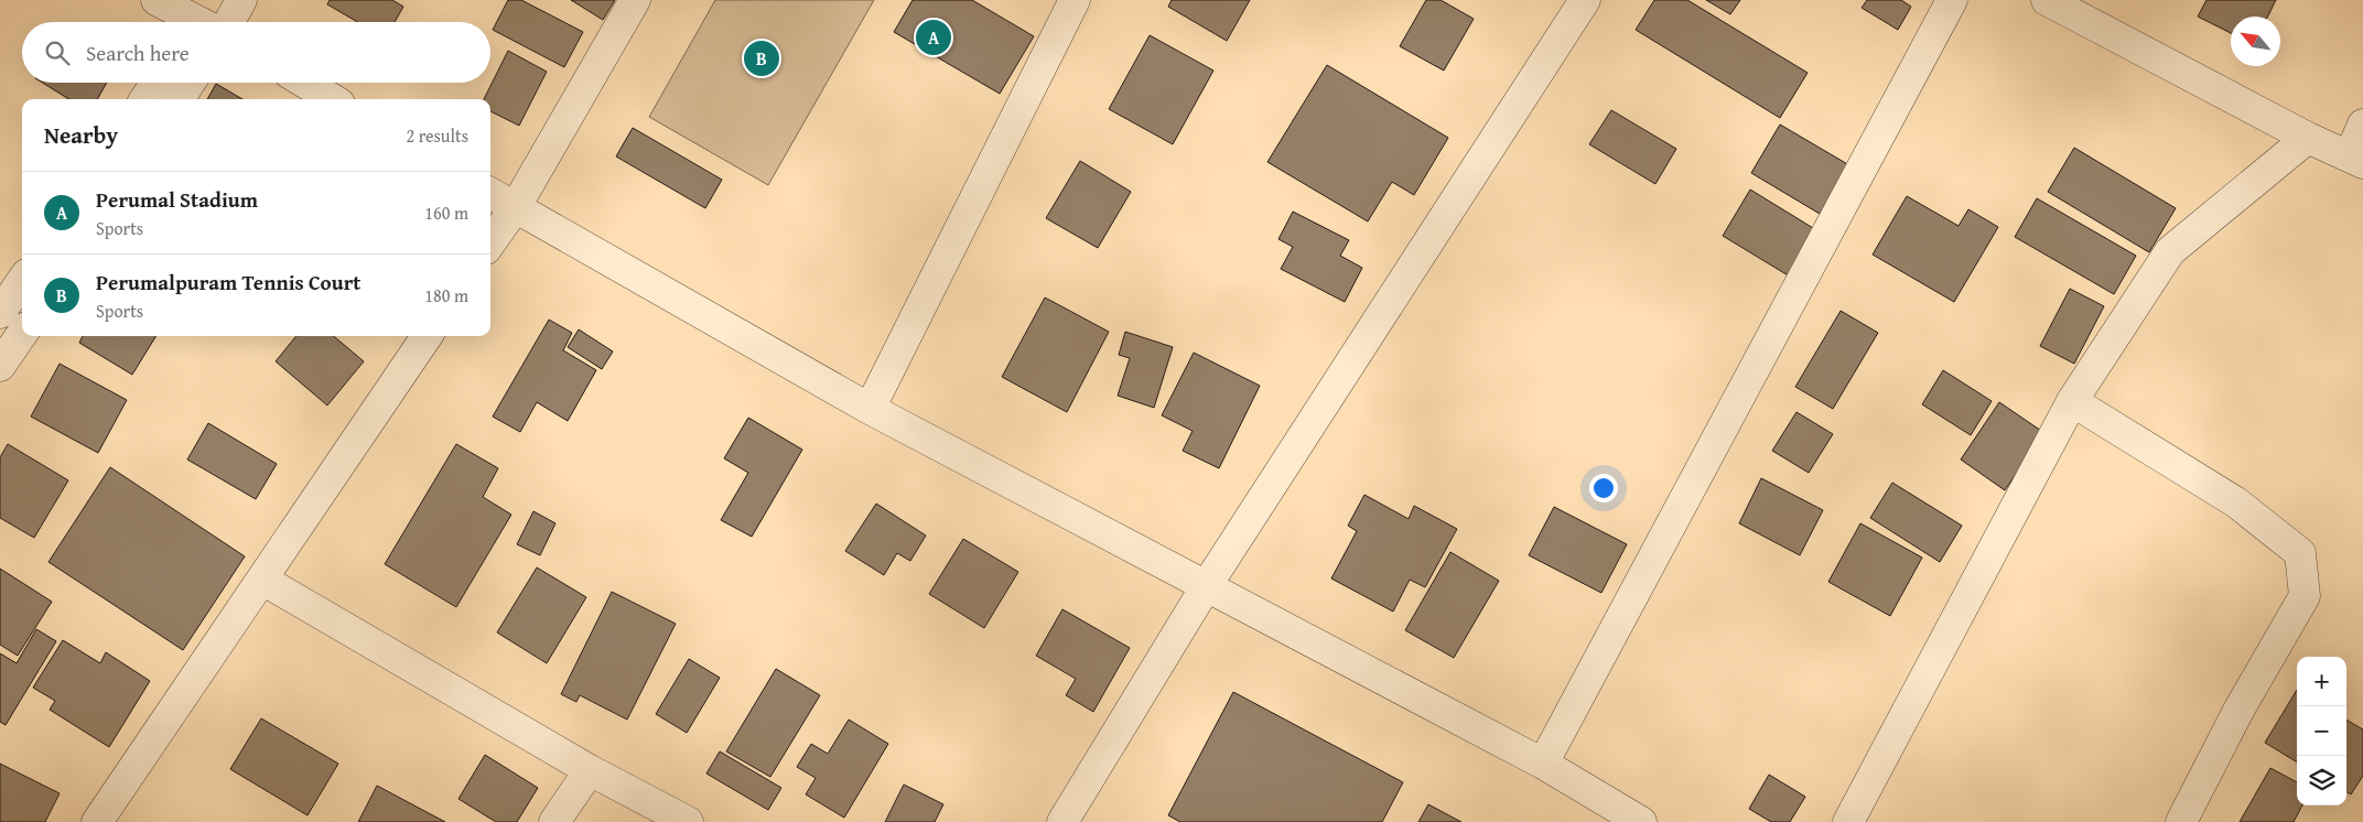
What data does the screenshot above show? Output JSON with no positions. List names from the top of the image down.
{
  "north": "top left",
  "page": {
    "pins": ["A", "B"],
    "search": "Search here",
    "heading": ["Nearby", "2 results"],
    "list": [
      {
        "mark": "A",
        "name": "Perumal Stadium",
        "note": "Sports",
        "value": "160 m"
      },
      {
        "mark": "B",
        "name": "Perumalpuram Tennis Court",
        "note": "Sports",
        "value": "180 m"
      }
    ],
    "map_buttons": ["+", "−"]
  }
}
